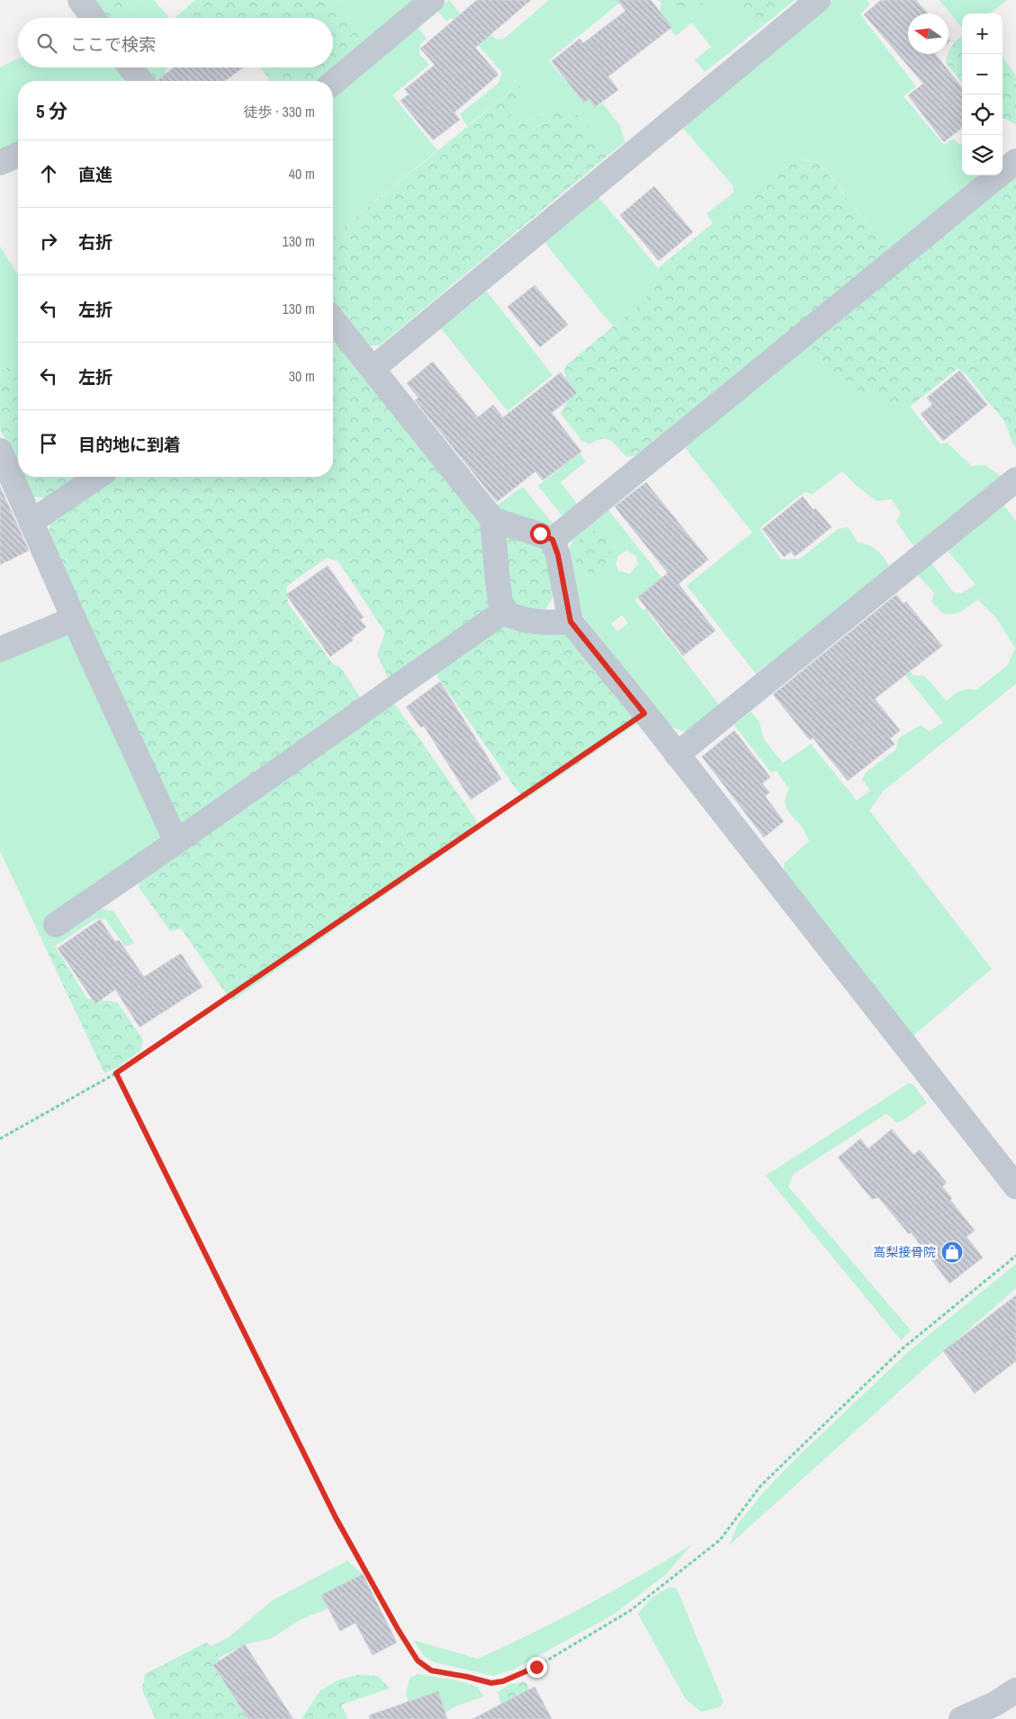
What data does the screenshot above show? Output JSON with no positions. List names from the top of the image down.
{
  "places": {
    "shop": ["高梨接骨院"]
  },
  "north": "left",
  "page": {
    "map_buttons": ["+", "−"],
    "search": "ここで検索",
    "heading": ["5 分", "徒歩 · 330 m"],
    "list": [
      ["直進", "40 m"],
      ["右折", "130 m"],
      ["左折", "130 m"],
      ["左折", "30 m"],
      "目的地に到着"
    ]
  }
}
